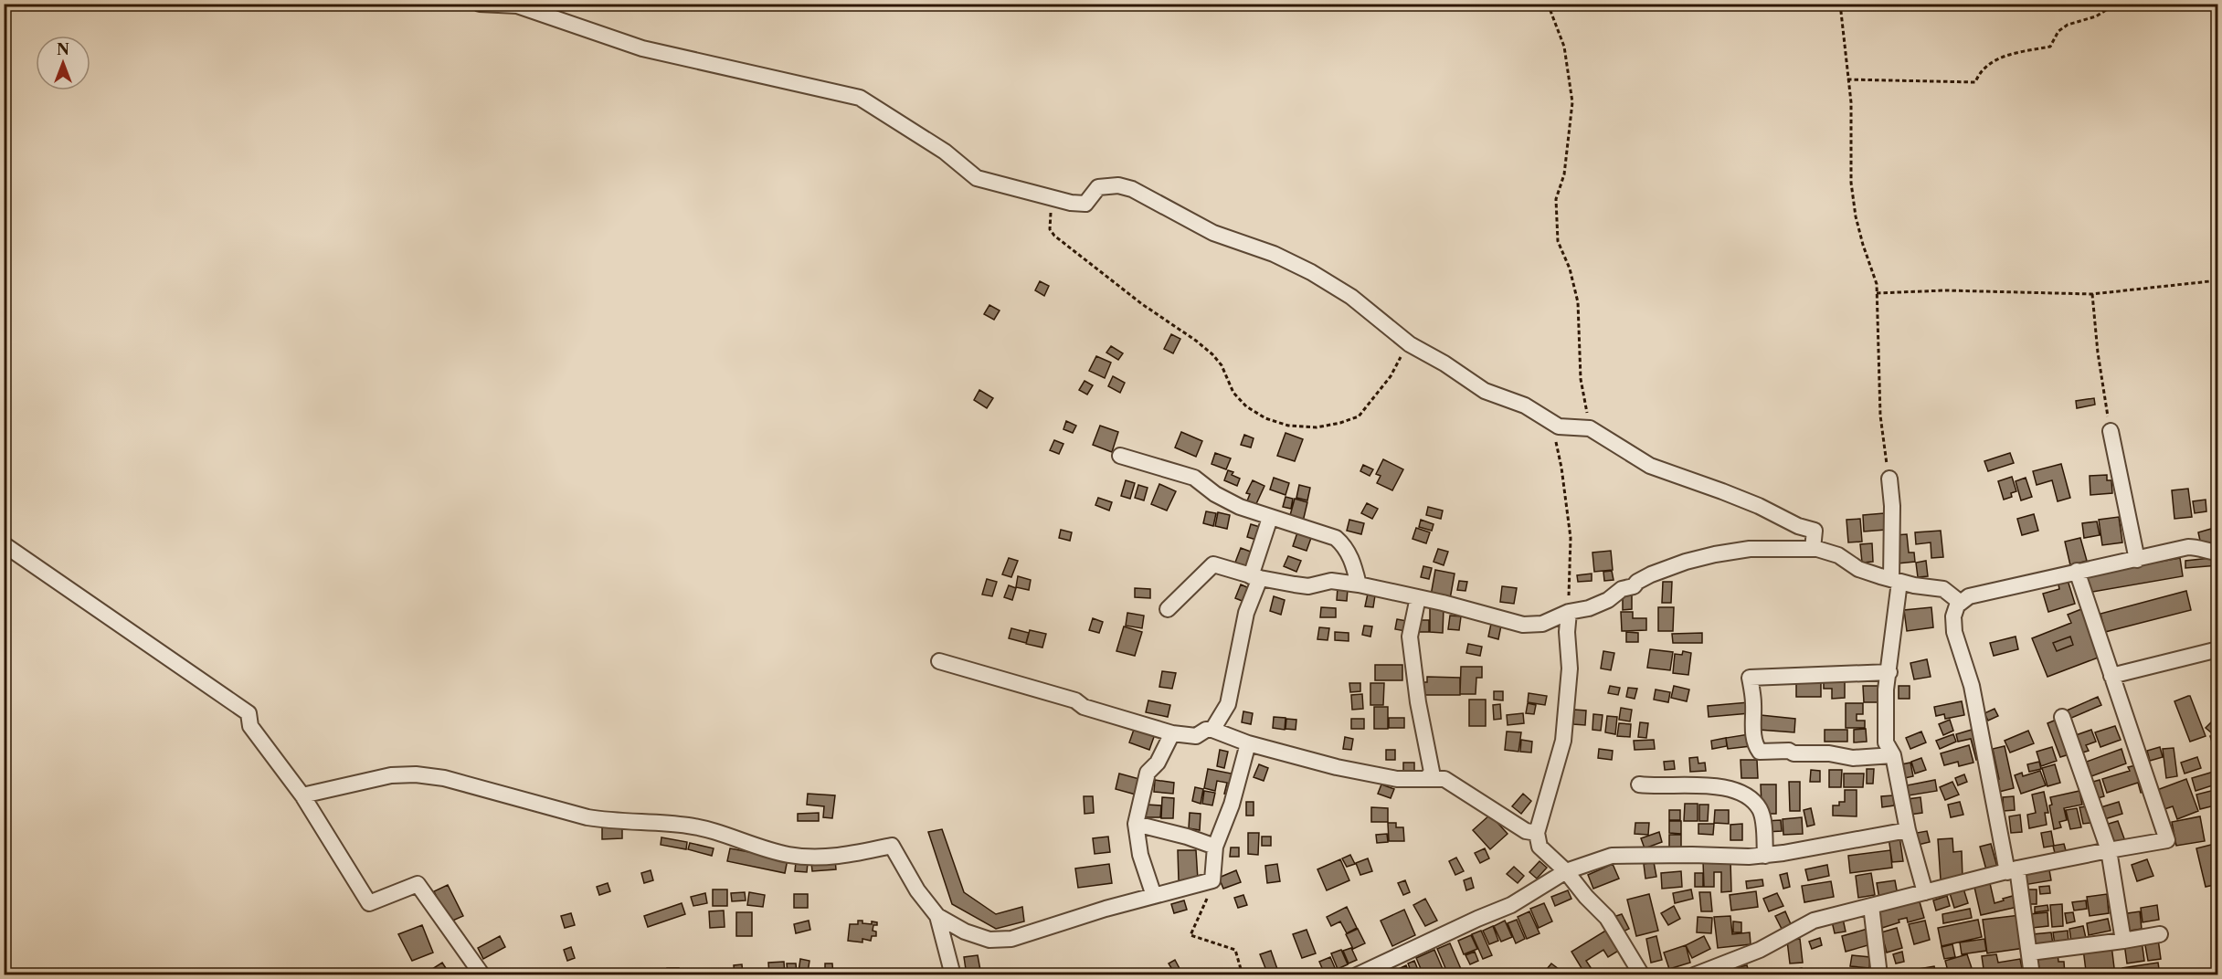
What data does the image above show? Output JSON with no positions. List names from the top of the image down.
{
  "north": "top"
}
